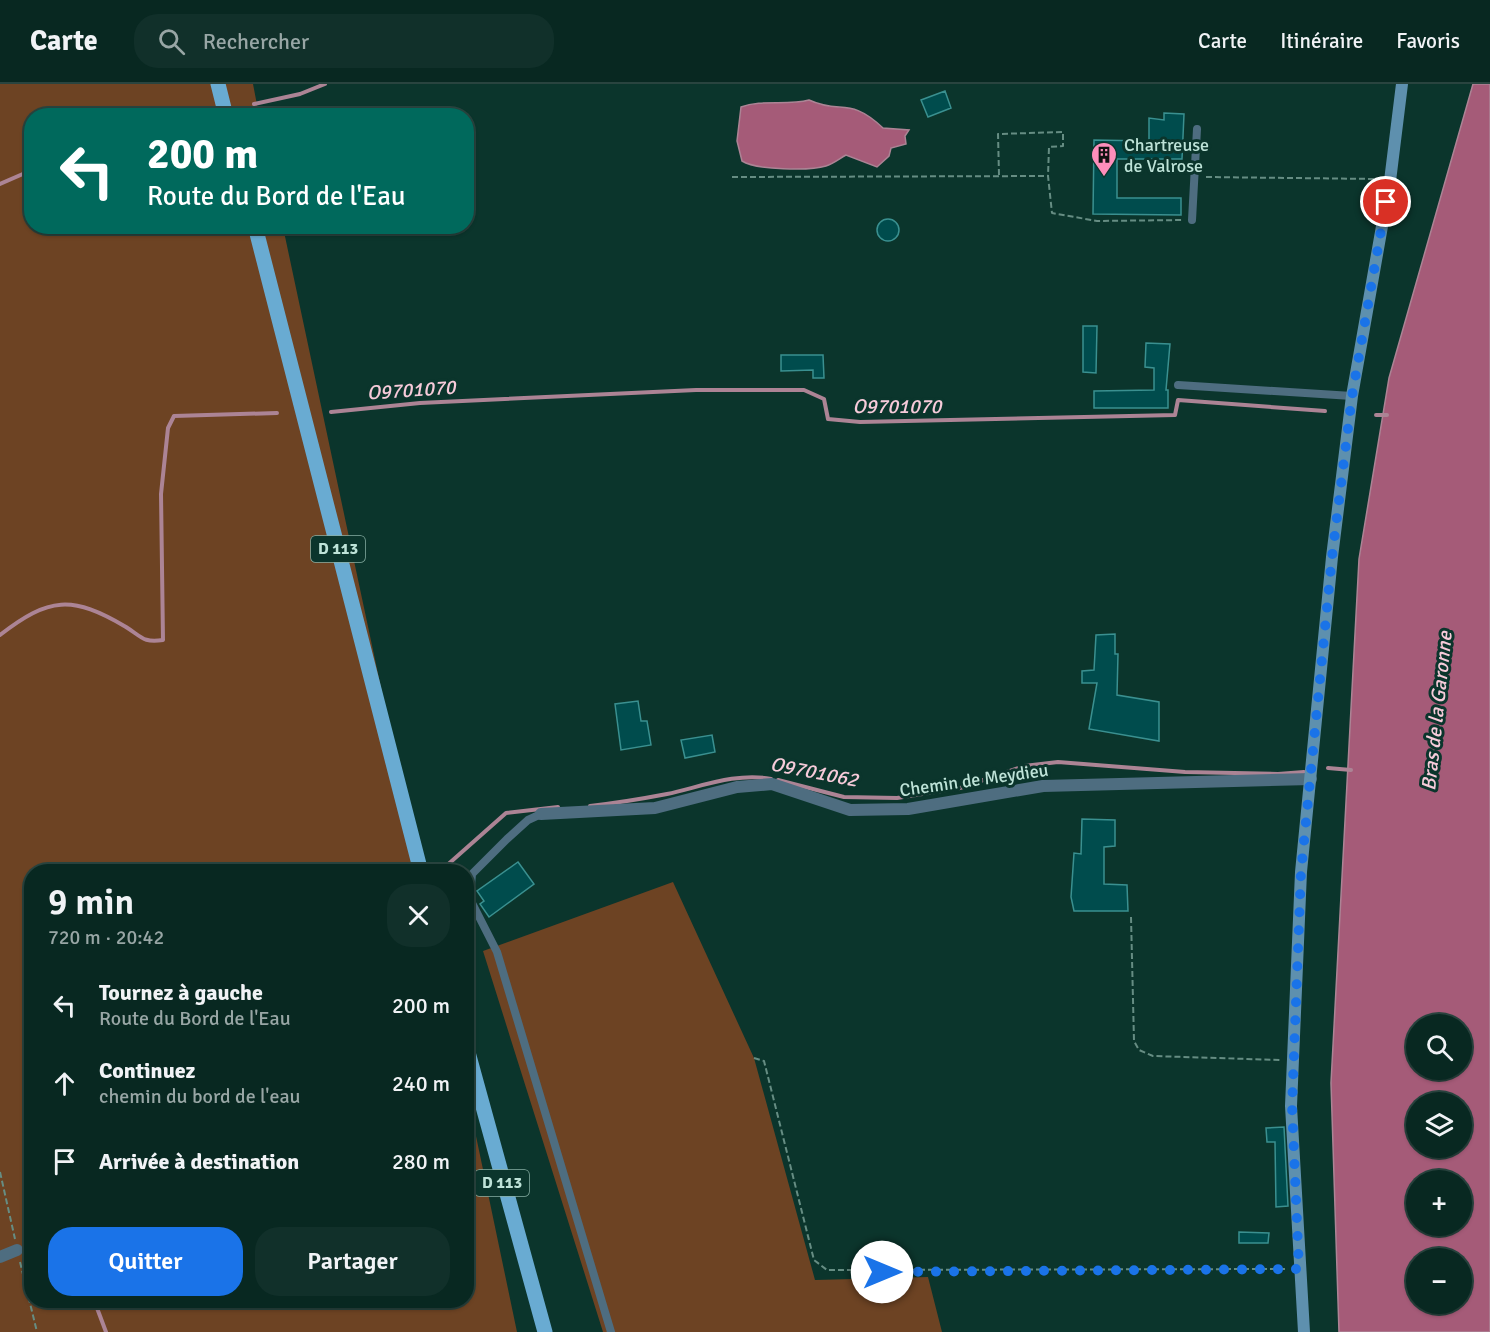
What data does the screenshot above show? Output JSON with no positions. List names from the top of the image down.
{
  "streets": {
    "main road": ["D 113"],
    "street": ["Chemin de Meydieu"]
  },
  "water": ["O9701070", "Bras de la Garonne", "O9701062"],
  "places": {
    "building": ["Chartreuse de Valrose"]
  },
  "page": {
    "header": "Carte",
    "search": "Rechercher",
    "nav": ["Carte", "Itinéraire", "Favoris"],
    "turn": ["200 m", "Route du Bord de l'Eau"],
    "heading": ["9 min", "720 m · 20:42"],
    "list": [
      {
        "name": "Tournez à gauche",
        "note": "Route du Bord de l'Eau",
        "value": "200 m"
      },
      {
        "name": "Continuez",
        "note": "chemin du bord de l'eau",
        "value": "240 m"
      },
      {
        "name": "Arrivée à destination",
        "value": "280 m"
      }
    ],
    "map_buttons": ["+", "−"],
    "buttons": ["Quitter", "Partager"]
  }
}
